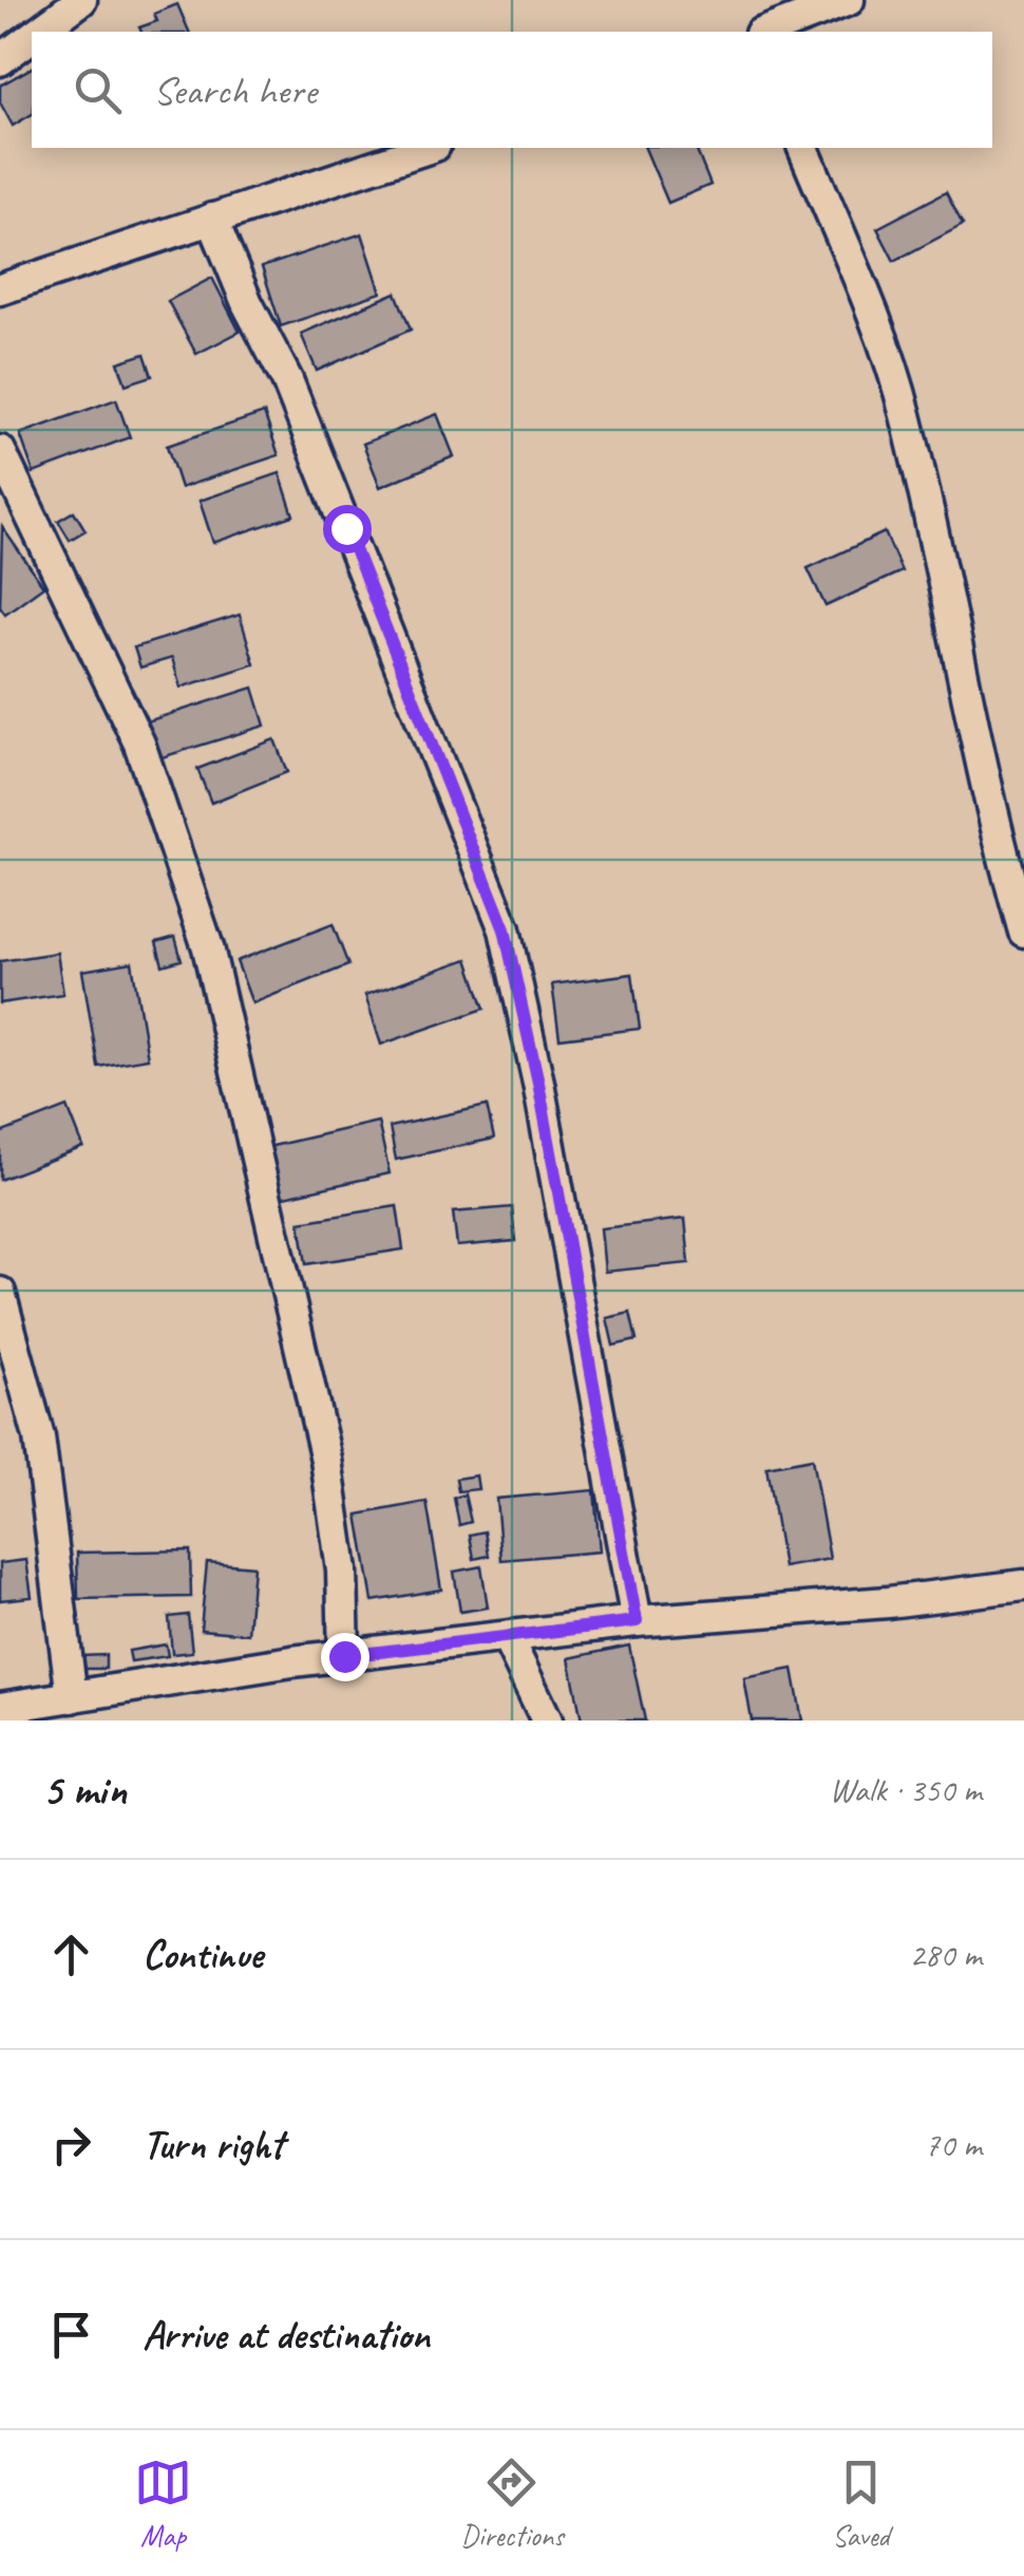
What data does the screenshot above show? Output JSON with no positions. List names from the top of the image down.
{
  "page": {
    "search": "Search here",
    "heading": ["5 min", "Walk · 350 m"],
    "list": [
      ["Continue", "280 m"],
      ["Turn right", "70 m"],
      "Arrive at destination"
    ],
    "nav": ["Map", "Directions", "Saved"]
  }
}
